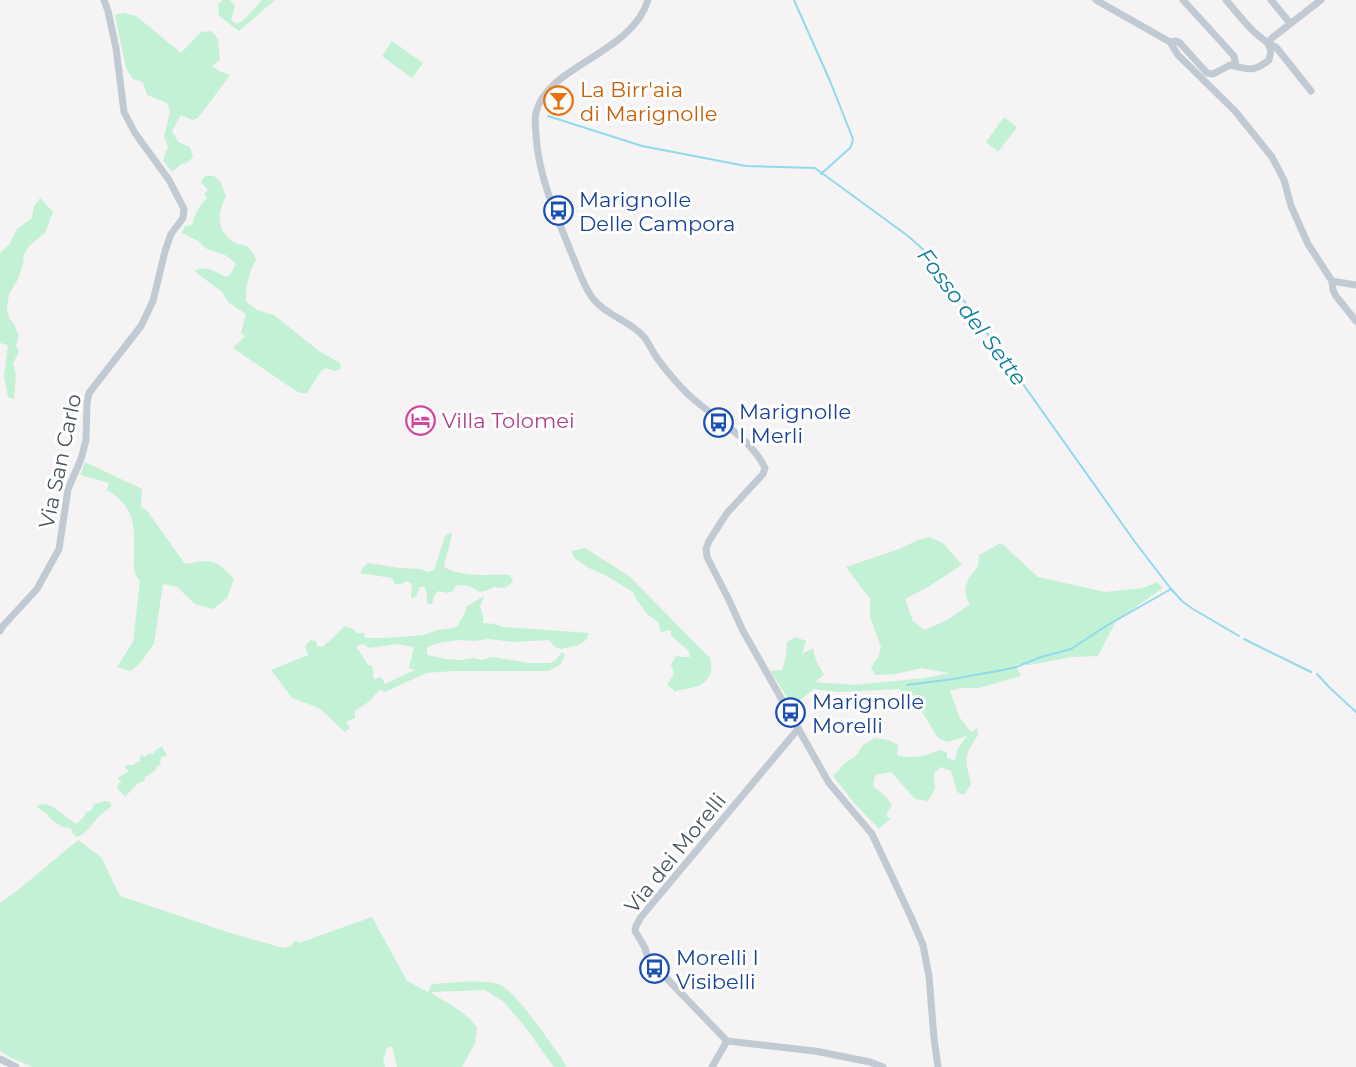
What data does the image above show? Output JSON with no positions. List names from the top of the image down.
{
  "streets": {
    "street": ["Via San Carlo", "Via dei Morelli"]
  },
  "water": ["Fosso del Sette"],
  "places": {
    "bar": ["La Birr'aia di Marignolle"],
    "bus stop": [
      "Marignolle Delle Campora",
      "Marignolle I Merli",
      "Marignolle Morelli",
      "Morelli I Visibelli"
    ],
    "hotel": ["Villa Tolomei"]
  }
}
